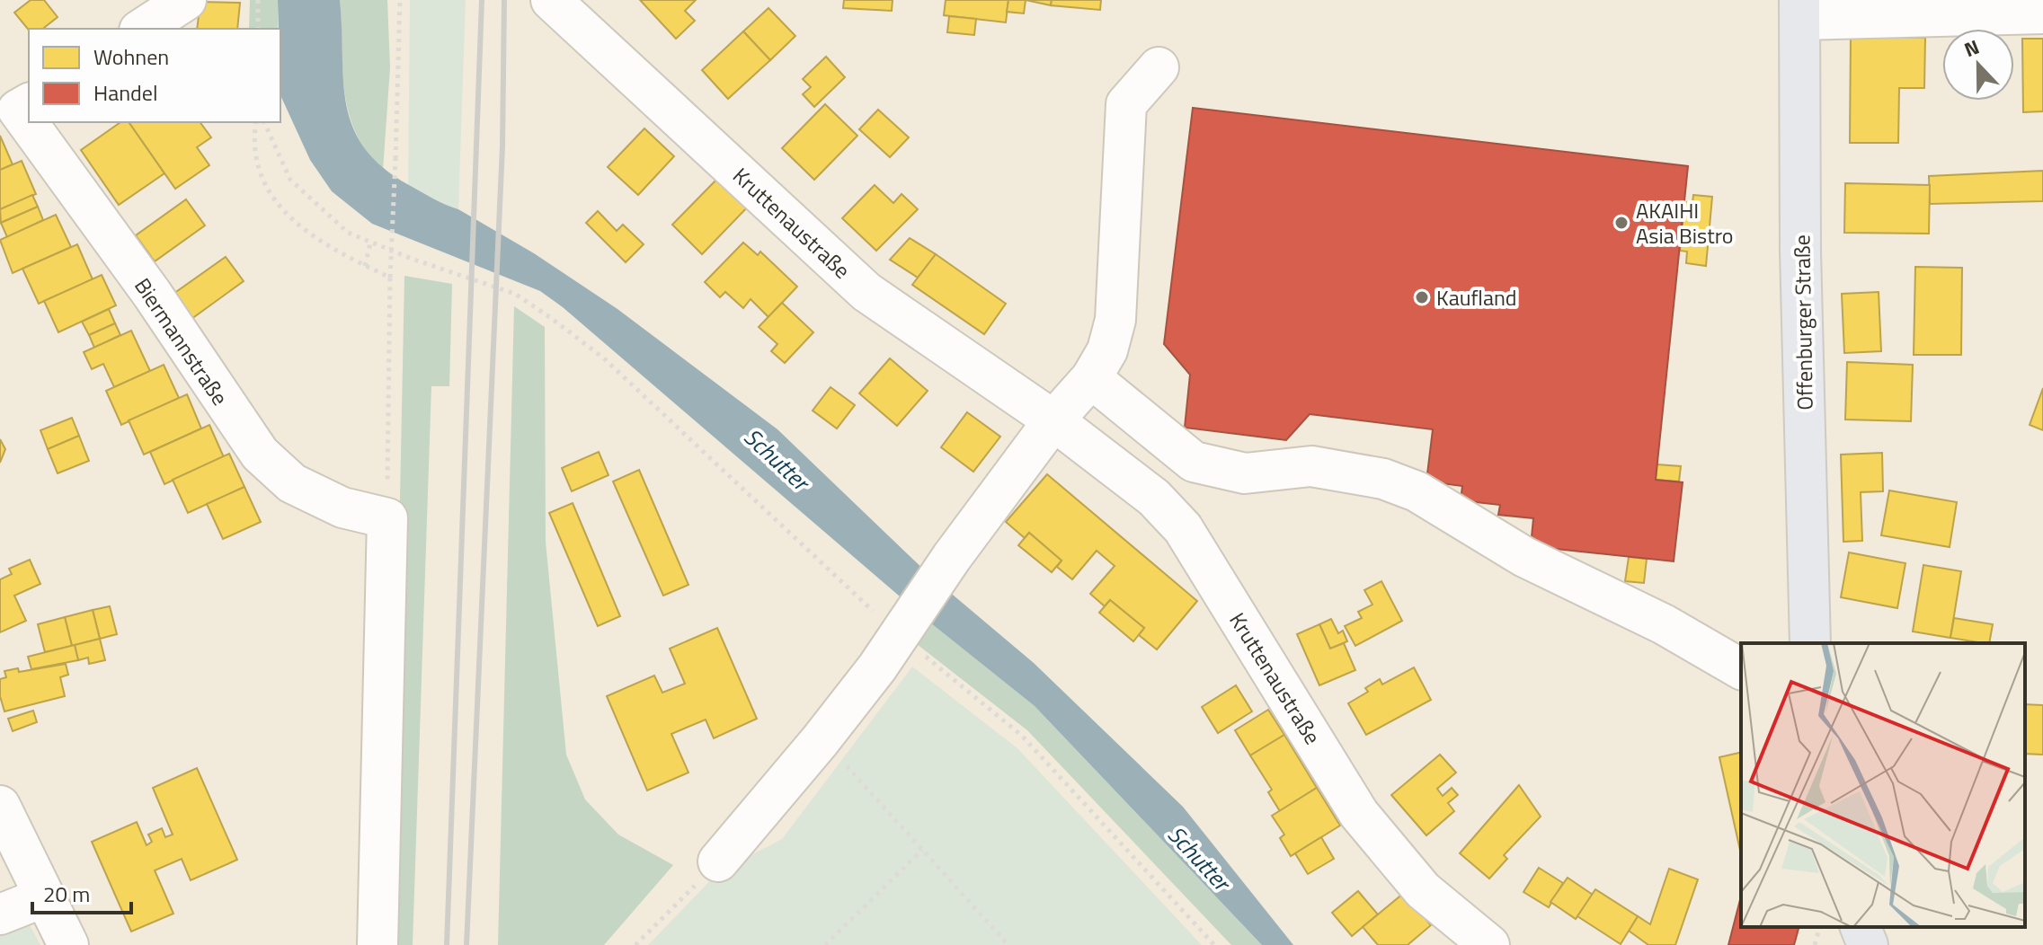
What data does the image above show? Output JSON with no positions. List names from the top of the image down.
{
  "streets": {
    "main road": ["Offenburger Straße"],
    "street": ["Kruttenaustraße", "Biermannstraße"]
  },
  "water": ["Schutter"],
  "places": ["AKAIHI Asia Bistro", "Kaufland"],
  "legend": ["Wohnen", "Handel"],
  "scale_bar": "20 m",
  "north": "top"
}
